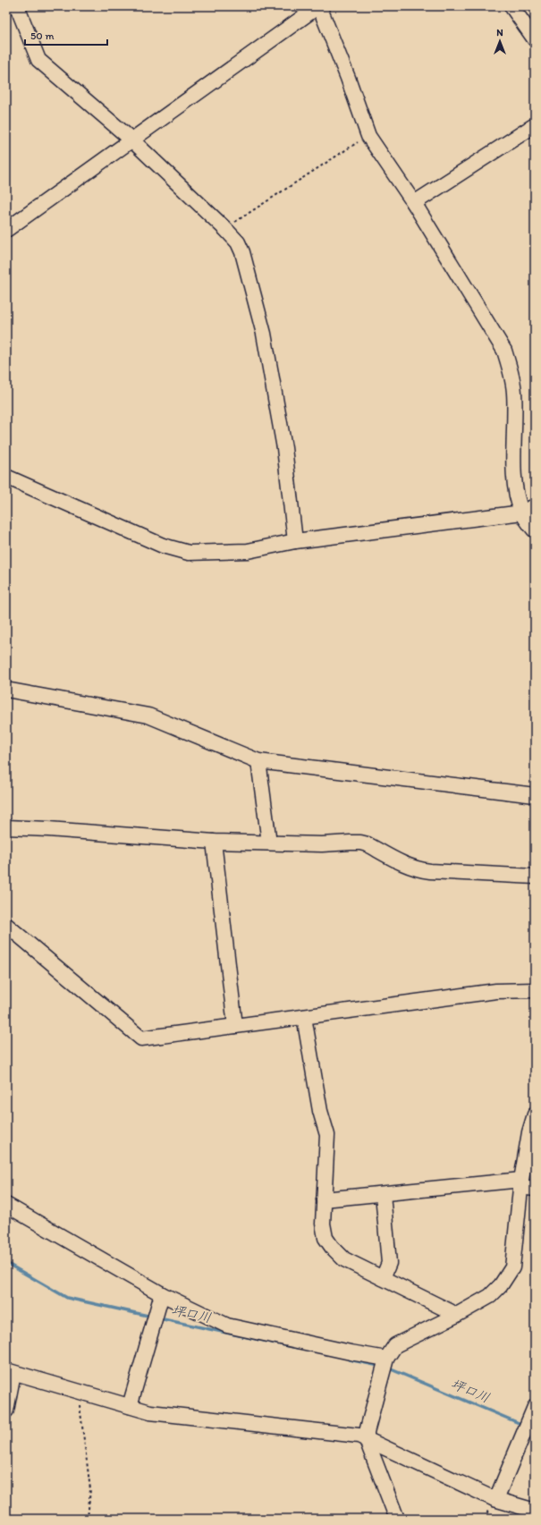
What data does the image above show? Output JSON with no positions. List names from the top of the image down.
{
  "water": ["坪口川"],
  "scale_bar": "50 m",
  "north": "top"
}
